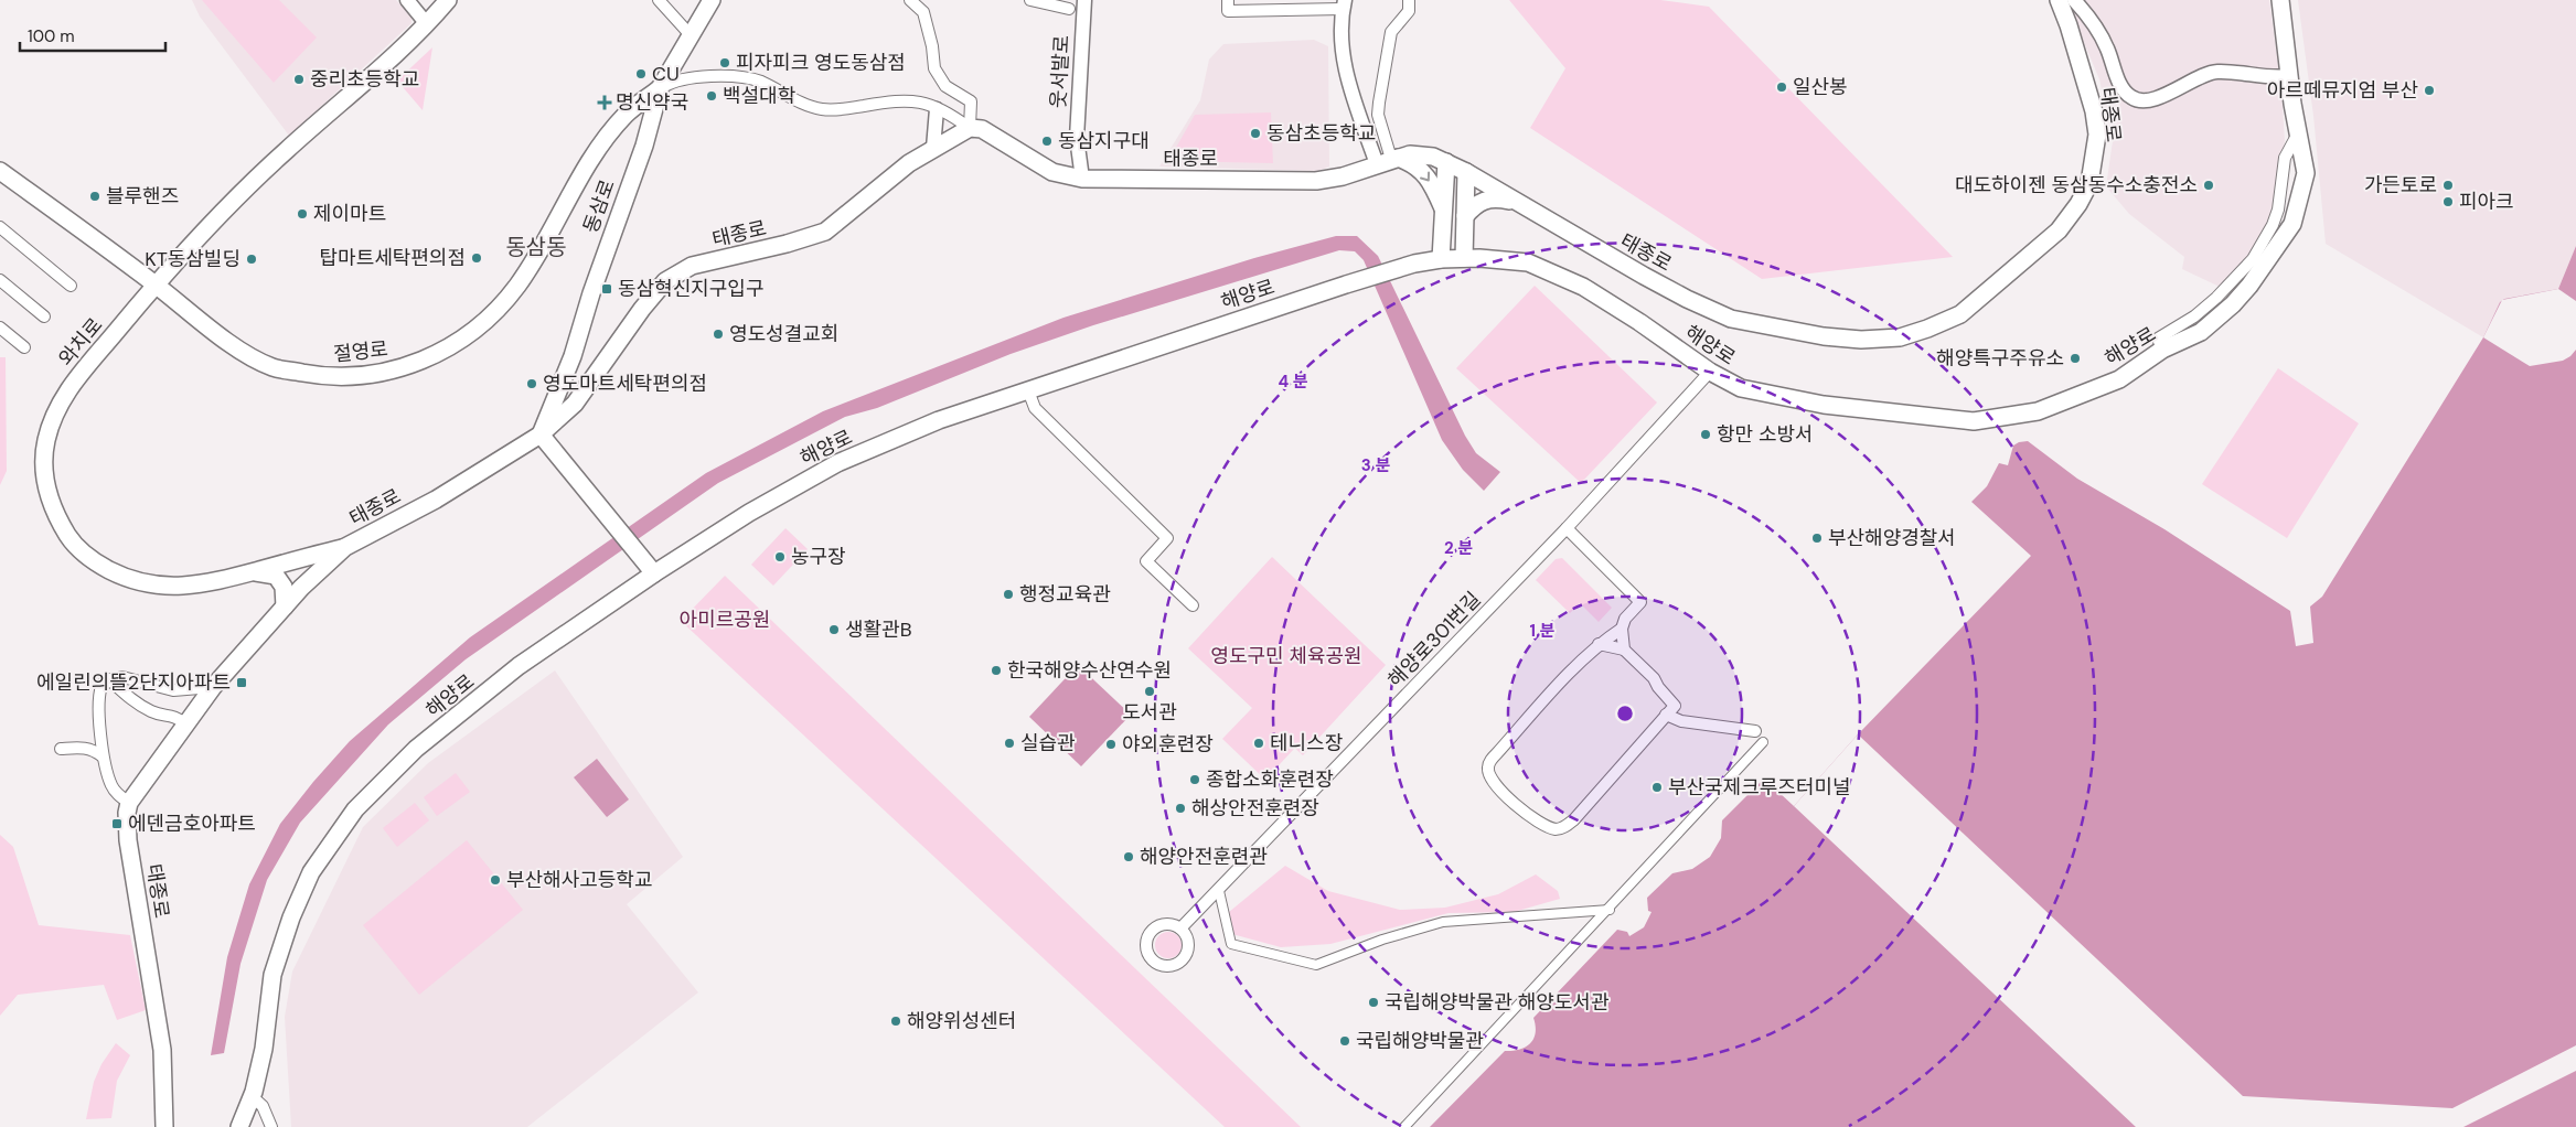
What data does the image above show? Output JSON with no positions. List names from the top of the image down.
{
  "streets": {
    "main road": [
      "태종로",
      "동삼로",
      "해양로",
      "와치로",
      "절영로"
    ],
    "street": ["웃서발로", "해양로301번길"]
  },
  "crossings": [
    ["웃서발로", "태종로"],
    ["태종로", "동삼로"],
    ["태종로", "와치로"],
    ["동삼로", "절영로"],
    ["해양로", "해양로301번길"],
    ["와치로", "절영로"]
  ],
  "districts": ["동삼동"],
  "parks": ["아미르공원", "영도구민 체육공원"],
  "places": {
    "other": [
      "피자피크 영도동삼점",
      "CU",
      "중리초등학교",
      "일산봉",
      "아르떼뮤지엄 부산",
      "백설대학",
      "동삼초등학교",
      "동삼지구대",
      "대도하이젠 동삼동수소충전소",
      "가든토로",
      "블루핸즈",
      "피아크",
      "제이마트",
      "탑마트세탁편의점",
      "KT동삼빌딩",
      "영도성결교회",
      "해양특구주유소",
      "영도마트세탁편의점",
      "항만 소방서",
      "부산해양경찰서",
      "농구장",
      "행정교육관",
      "생활관B",
      "한국해양수산연수원",
      "도서관",
      "실습관",
      "테니스장",
      "야외훈련장",
      "종합소화훈련장",
      "부산국제크루즈터미널",
      "해상안전훈련장",
      "해양안전훈련관",
      "부산해사고등학교",
      "국립해양박물관 해양도서관",
      "해양위성센터",
      "국립해양박물관"
    ],
    "health": ["명신약국"],
    "transit": ["동삼혁신지구입구", "에일린의뜰2단지아파트", "에덴금호아파트"]
  },
  "scale_bar": "100 m",
  "rings": [
    "4 분",
    "3 분",
    "2 분",
    "1 분"
  ]
}
